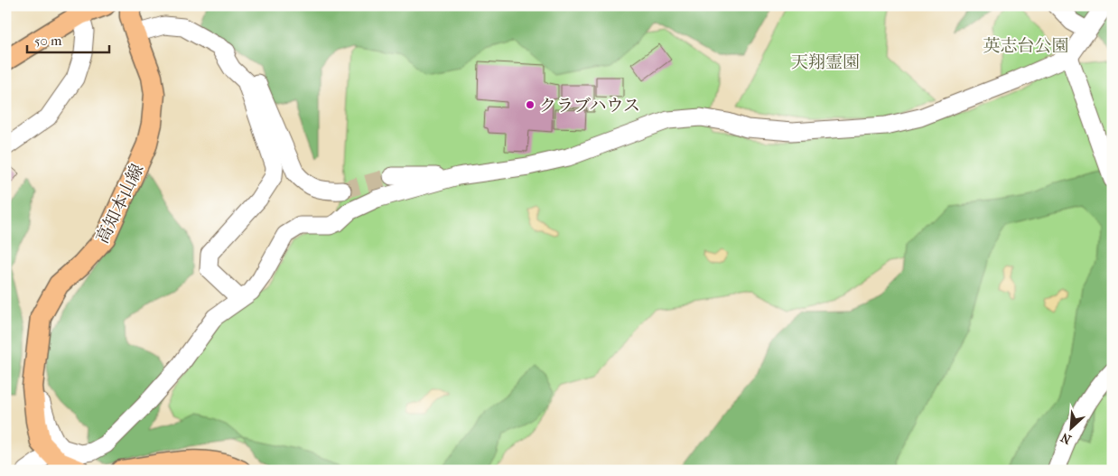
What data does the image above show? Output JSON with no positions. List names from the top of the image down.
{
  "streets": {
    "main road": ["高知本山線"]
  },
  "parks": ["英志台公園", "天翔霊園"],
  "places": ["クラブハウス"],
  "scale_bar": "50 m",
  "north": "bottom left"
}
